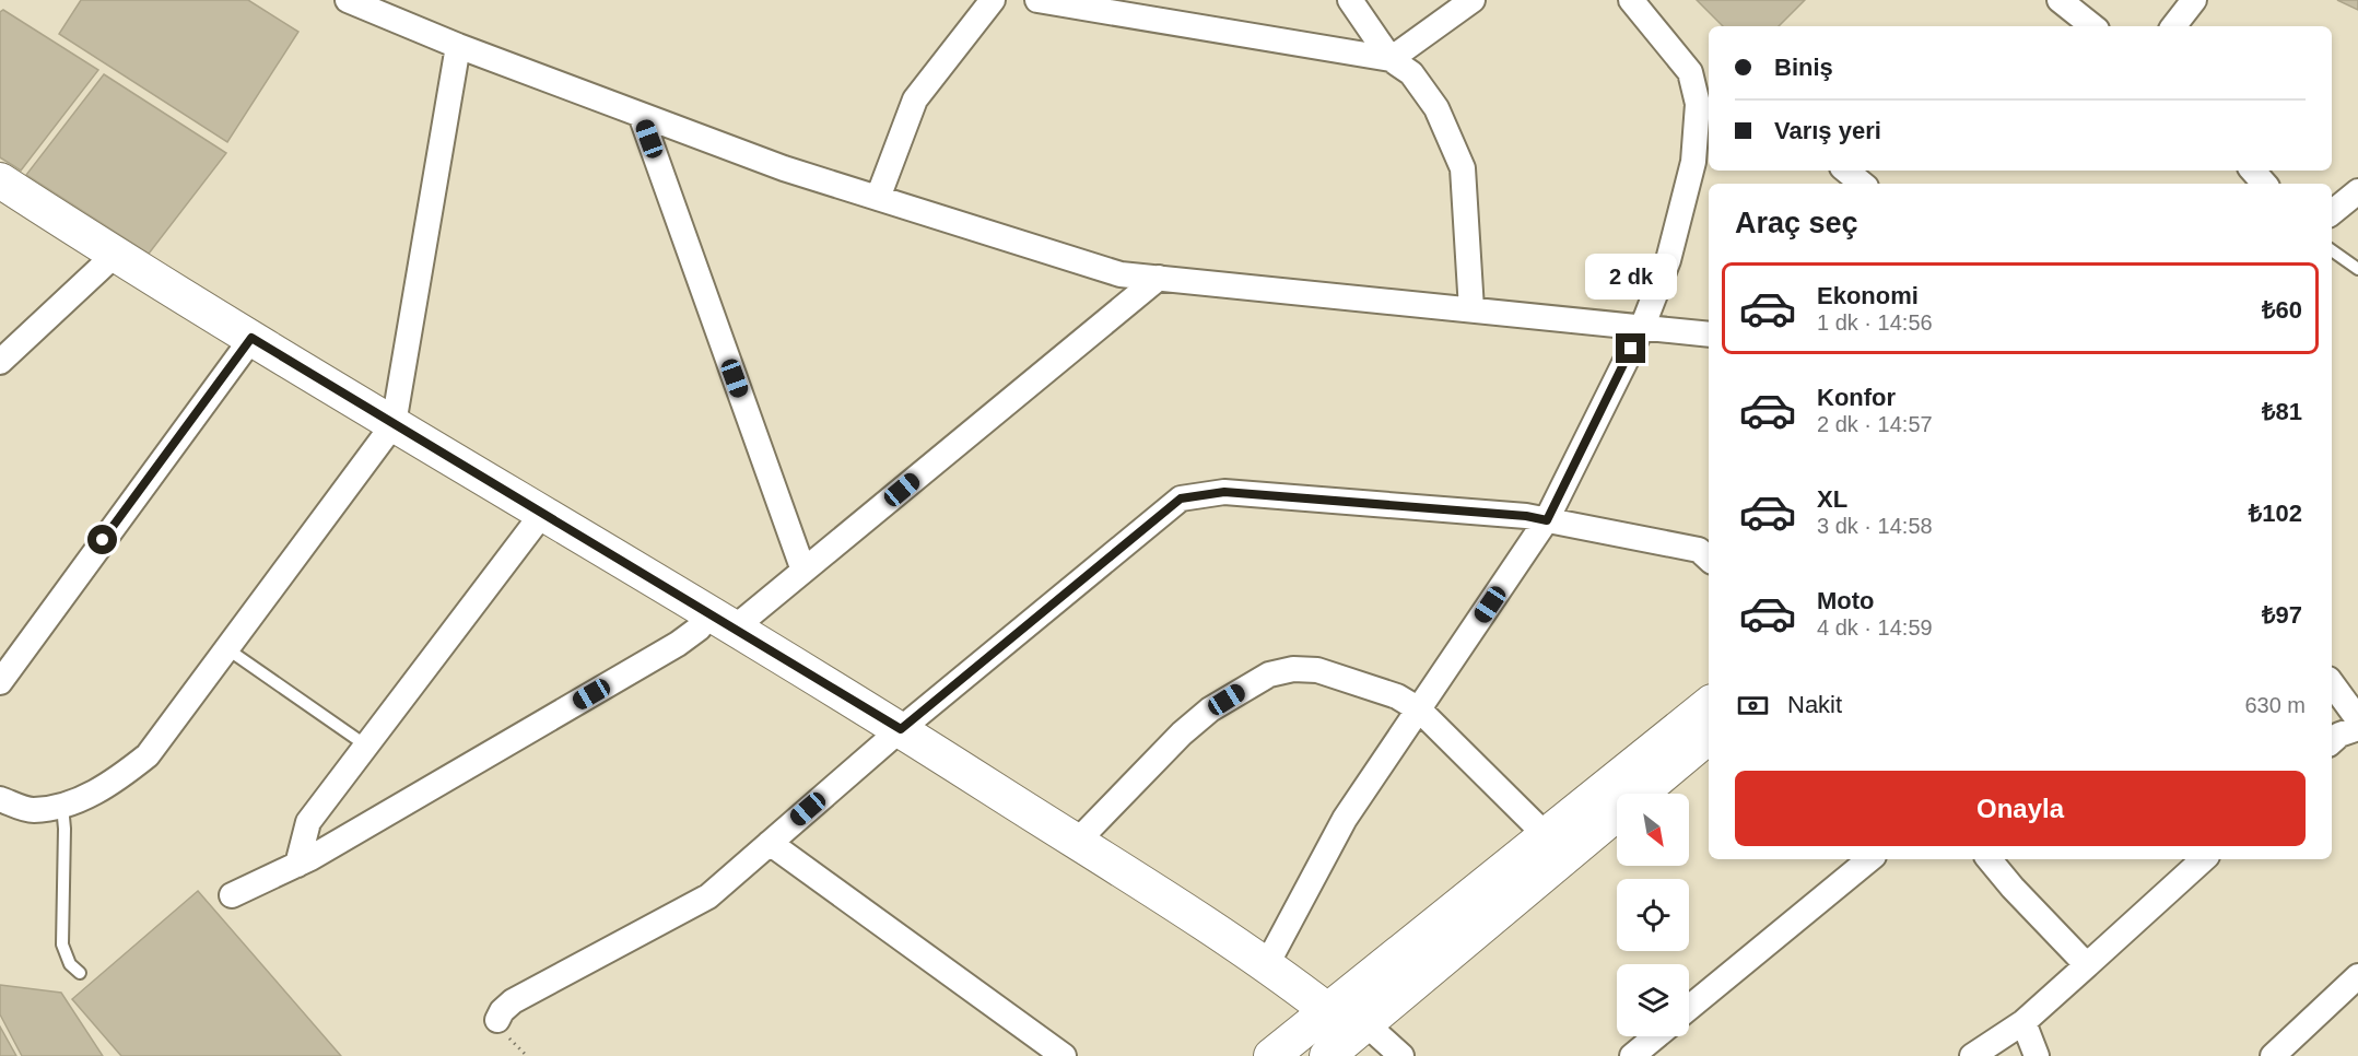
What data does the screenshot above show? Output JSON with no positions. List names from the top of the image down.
{
  "north": "bottom right",
  "page": {
    "banner": ["Biniş", "Varış yeri"],
    "heading": "Araç seç",
    "bubble": "2 dk",
    "list": [
      {
        "name": "Ekonomi",
        "note": "1 dk · 14:56",
        "value": "₺60"
      },
      {
        "name": "Konfor",
        "note": "2 dk · 14:57",
        "value": "₺81"
      },
      {
        "name": "XL",
        "note": "3 dk · 14:58",
        "value": "₺102"
      },
      {
        "name": "Moto",
        "note": "4 dk · 14:59",
        "value": "₺97"
      }
    ],
    "pay": ["Nakit", "630 m"],
    "buttons": "Onayla"
  }
}
